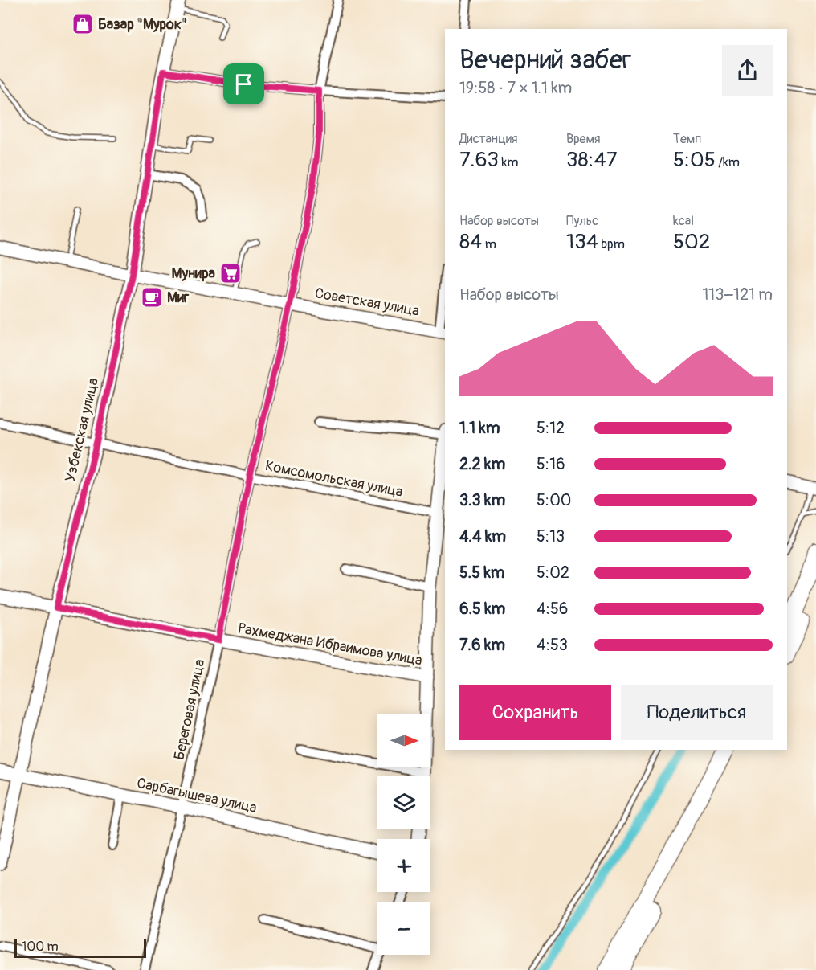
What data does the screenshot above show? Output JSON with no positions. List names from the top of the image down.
{
  "streets": {
    "street": [
      "Советская улица",
      "Узбекская улица",
      "Комсомольская улица",
      "Рахмеджана Ибраимова улица",
      "Береговая улица",
      "Сарбагышева улица"
    ]
  },
  "crossings": [
    ["Советская улица", "Узбекская улица"],
    ["Советская улица", "Береговая улица"],
    ["Узбекская улица", "Комсомольская улица"],
    ["Узбекская улица", "Рахмеджана Ибраимова улица"],
    ["Узбекская улица", "Сарбагышева улица"],
    ["Комсомольская улица", "Береговая улица"],
    ["Рахмеджана Ибраимова улица", "Береговая улица"],
    ["Береговая улица", "Сарбагышева улица"]
  ],
  "places": {
    "shop": ["Базар \"Мурок\""],
    "supermarket": ["Мунира"],
    "cafe": ["Миг"]
  },
  "scale_bar": "100 m",
  "north": "right",
  "page": {
    "heading": ["Вечерний забег", "19:58 · 7 × 1.1 km"],
    "stats": [
      ["Дистанция", "7.63 km"],
      ["Время", "38:47"],
      ["Темп", "5:05 /km"],
      ["Набор высоты", "84 m"],
      ["Пульс", "134 bpm"],
      ["kcal", "502"]
    ],
    "chart": ["Набор высоты", "113–121 m"],
    "list": [
      {
        "name": "1.1 km",
        "note": "5:12"
      },
      {
        "name": "2.2 km",
        "note": "5:16"
      },
      {
        "name": "3.3 km",
        "note": "5:00"
      },
      {
        "name": "4.4 km",
        "note": "5:13"
      },
      {
        "name": "5.5 km",
        "note": "5:02"
      },
      {
        "name": "6.5 km",
        "note": "4:56"
      },
      {
        "name": "7.6 km",
        "note": "4:53"
      }
    ],
    "buttons": ["Сохранить", "Поделиться"],
    "map_buttons": ["+", "−"],
    "scale": "100 m"
  }
}
